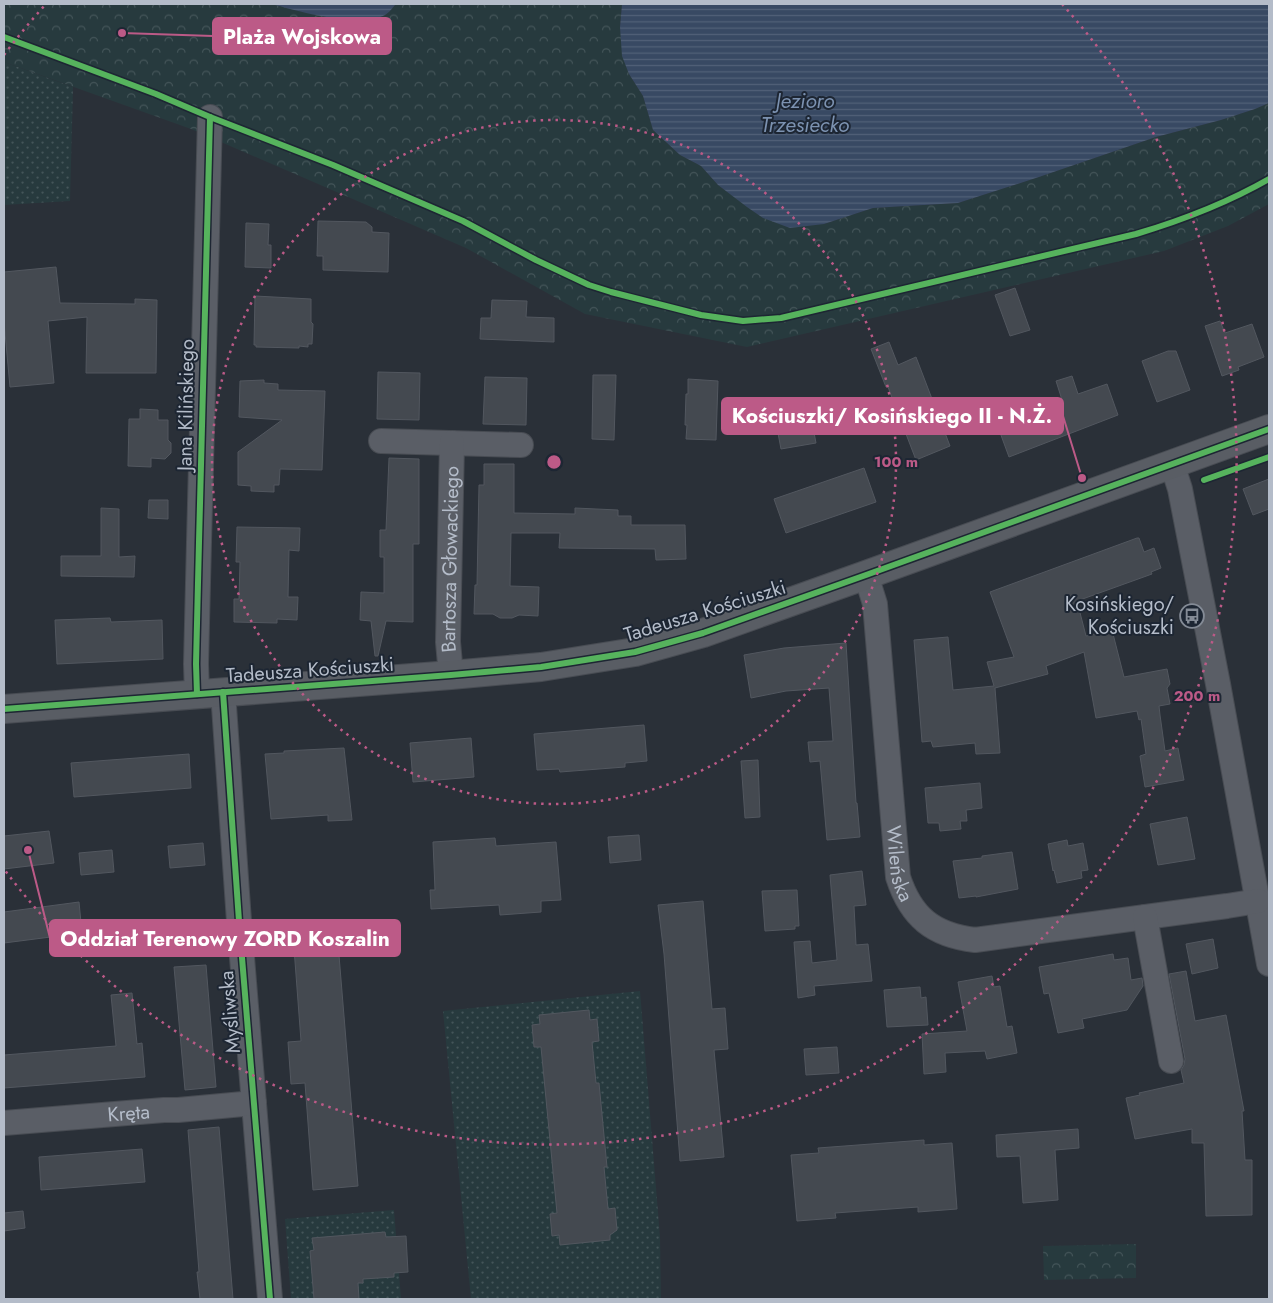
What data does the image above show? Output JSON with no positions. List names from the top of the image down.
{
  "streets": {
    "street": [
      "Jana Kilińskiego",
      "Bartosza Głowackiego",
      "Tadeusza Kościuszki",
      "Wileńska",
      "Myśliwska",
      "Kręta"
    ]
  },
  "crossings": [
    ["Jana Kilińskiego", "Tadeusza Kościuszki"],
    ["Jana Kilińskiego", "Myśliwska"],
    ["Bartosza Głowackiego", "Tadeusza Kościuszki"],
    ["Tadeusza Kościuszki", "Wileńska"],
    ["Tadeusza Kościuszki", "Myśliwska"],
    ["Myśliwska", "Kręta"]
  ],
  "water": ["Jezioro Trzesiecko"],
  "places": {
    "other": ["Plaża Wojskowa", "Kościuszki/ Kosińskiego II - N.Ż.", "Oddział Terenowy ZORD Koszalin"],
    "bus stop": ["Kosińskiego/ Kościuszki"]
  },
  "rings": ["100 m", "200 m"]
}
